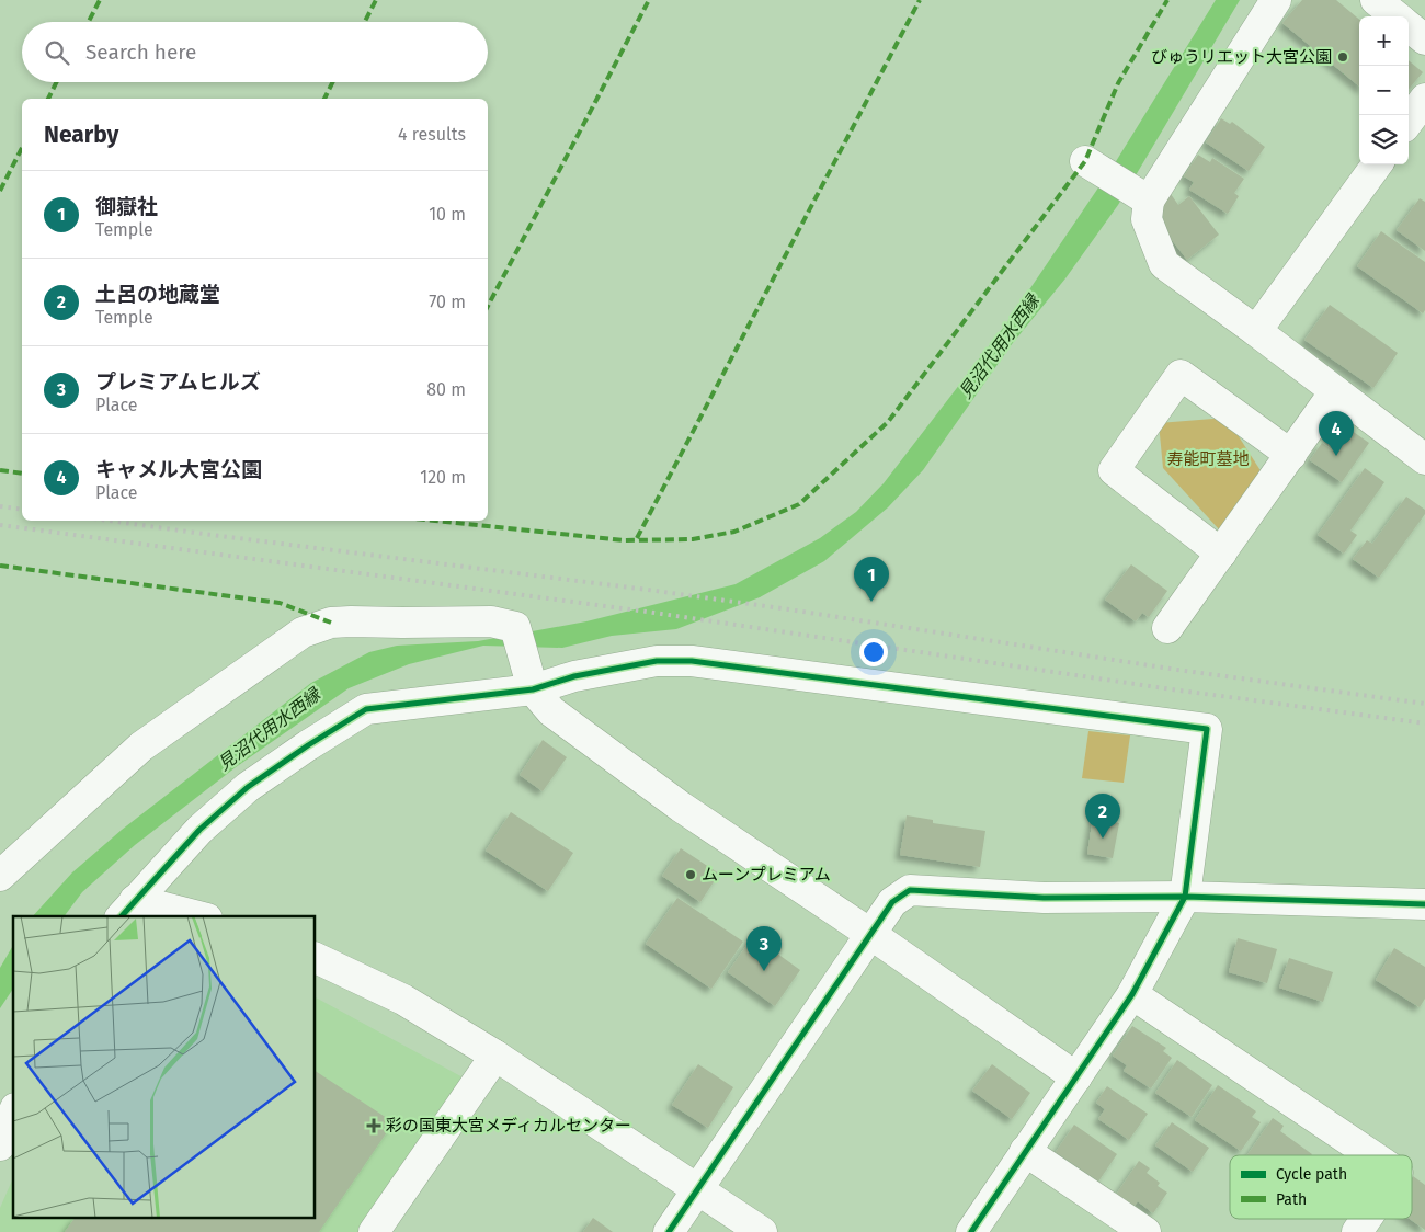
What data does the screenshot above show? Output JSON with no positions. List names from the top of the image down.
{
  "water": ["見沼代用水西縁"],
  "parks": ["寿能町墓地"],
  "places": {
    "other": ["びゅうリエット大宮公園", "ムーンプレミアム"],
    "health": ["彩の国東大宮メディカルセンター"]
  },
  "legend": ["Cycle path", "Path"],
  "page": {
    "map_buttons": ["+", "−"],
    "search": "Search here",
    "heading": ["Nearby", "4 results"],
    "list": [
      {
        "mark": "1",
        "name": "御嶽社",
        "note": "Temple",
        "value": "10 m"
      },
      {
        "mark": "2",
        "name": "土呂の地蔵堂",
        "note": "Temple",
        "value": "70 m"
      },
      {
        "mark": "3",
        "name": "プレミアムヒルズ",
        "note": "Place",
        "value": "80 m"
      },
      {
        "mark": "4",
        "name": "キャメル大宮公園",
        "note": "Place",
        "value": "120 m"
      }
    ],
    "pins": [
      "4",
      "1",
      "2",
      "3"
    ]
  }
}
